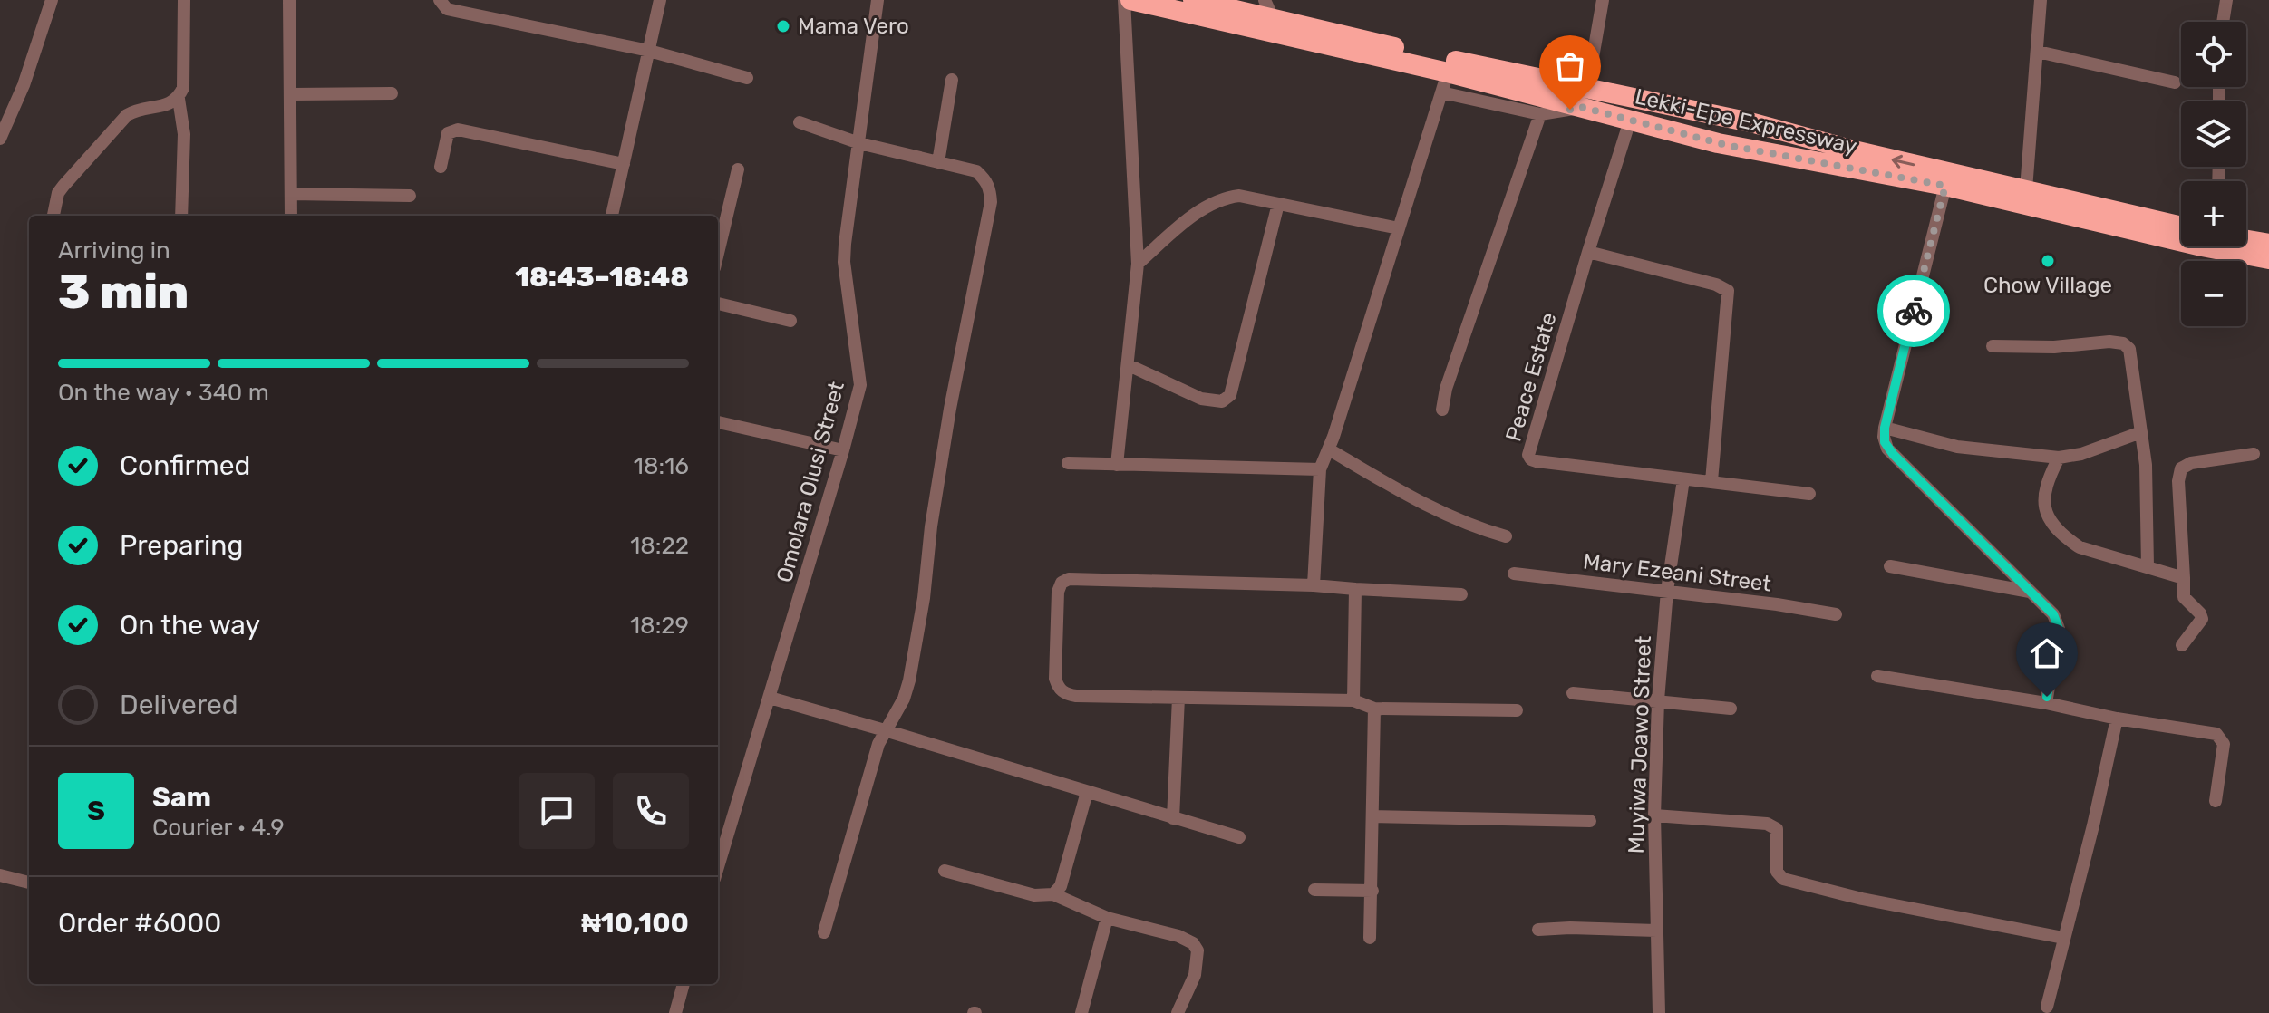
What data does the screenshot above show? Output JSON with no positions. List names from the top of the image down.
{
  "streets": {
    "highway": ["Lekki-Epe Expressway"],
    "street": [
      "Peace Estate",
      "Omolara Olusi Street",
      "Mary Ezeani Street",
      "Muyiwa Joawo Street"
    ]
  },
  "crossings": [
    ["Lekki-Epe Expressway", "Peace Estate"],
    ["Peace Estate", "Muyiwa Joawo Street"],
    ["Mary Ezeani Street", "Muyiwa Joawo Street"]
  ],
  "places": ["Mama Vero", "Chow Village"],
  "page": {
    "map_buttons": ["+", "−"],
    "heading": ["3 min", "Arriving in", "18:43–18:48"],
    "panel": [
      "Sam",
      "Courier · 4.9",
      "Order #6000",
      "₦10,100"
    ],
    "bar": "On the way · 340 m",
    "list": [
      ["Confirmed", "18:16"],
      ["Preparing", "18:22"],
      ["On the way", "18:29"],
      "Delivered"
    ],
    "round": "S"
  }
}
